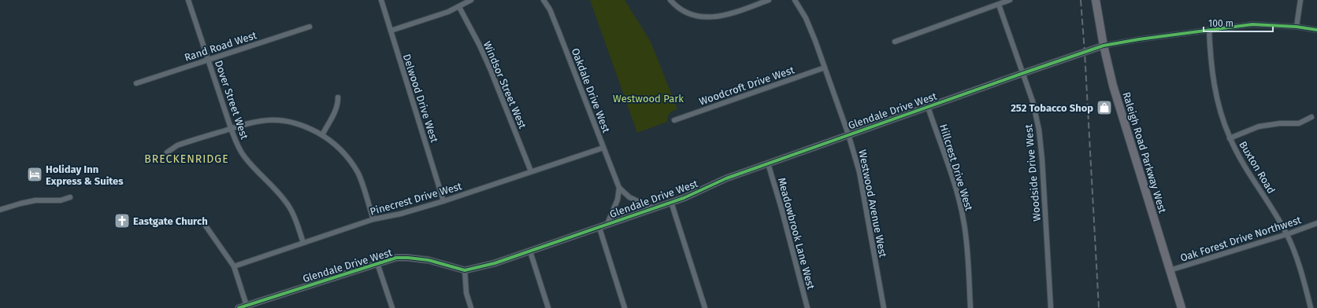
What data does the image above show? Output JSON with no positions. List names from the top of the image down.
{
  "streets": {
    "main road": ["Raleigh Road Parkway West"],
    "street": [
      "Rand Road West",
      "Windsor Street West",
      "Woodcroft Drive West",
      "Oakdale Drive West",
      "Delwood Drive West",
      "Dover Street West",
      "Glendale Drive West",
      "Hillcrest Drive West",
      "Buxton Road",
      "Woodside Drive West",
      "Pinecrest Drive West",
      "Westwood Avenue West",
      "Meadowbrook Lane West",
      "Oak Forest Drive Northwest"
    ]
  },
  "crossings": [
    ["Rand Road West", "Dover Street West"],
    ["Windsor Street West", "Pinecrest Drive West"],
    ["Woodcroft Drive West", "Westwood Avenue West"],
    ["Oakdale Drive West", "Glendale Drive West"],
    ["Oakdale Drive West", "Pinecrest Drive West"],
    ["Delwood Drive West", "Pinecrest Drive West"],
    ["Dover Street West", "Pinecrest Drive West"],
    ["Glendale Drive West", "Raleigh Road Parkway West"],
    ["Glendale Drive West", "Hillcrest Drive West"],
    ["Glendale Drive West", "Woodside Drive West"],
    ["Glendale Drive West", "Westwood Avenue West"],
    ["Glendale Drive West", "Meadowbrook Lane West"],
    ["Raleigh Road Parkway West", "Oak Forest Drive Northwest"],
    ["Buxton Road", "Oak Forest Drive Northwest"]
  ],
  "districts": ["BRECKENRIDGE"],
  "parks": ["Westwood Park"],
  "places": {
    "shop": ["252 Tobacco Shop"],
    "hotel": ["Holiday Inn Express & Suites"],
    "church": ["Eastgate Church"]
  },
  "scale_bar": "100 m"
}
